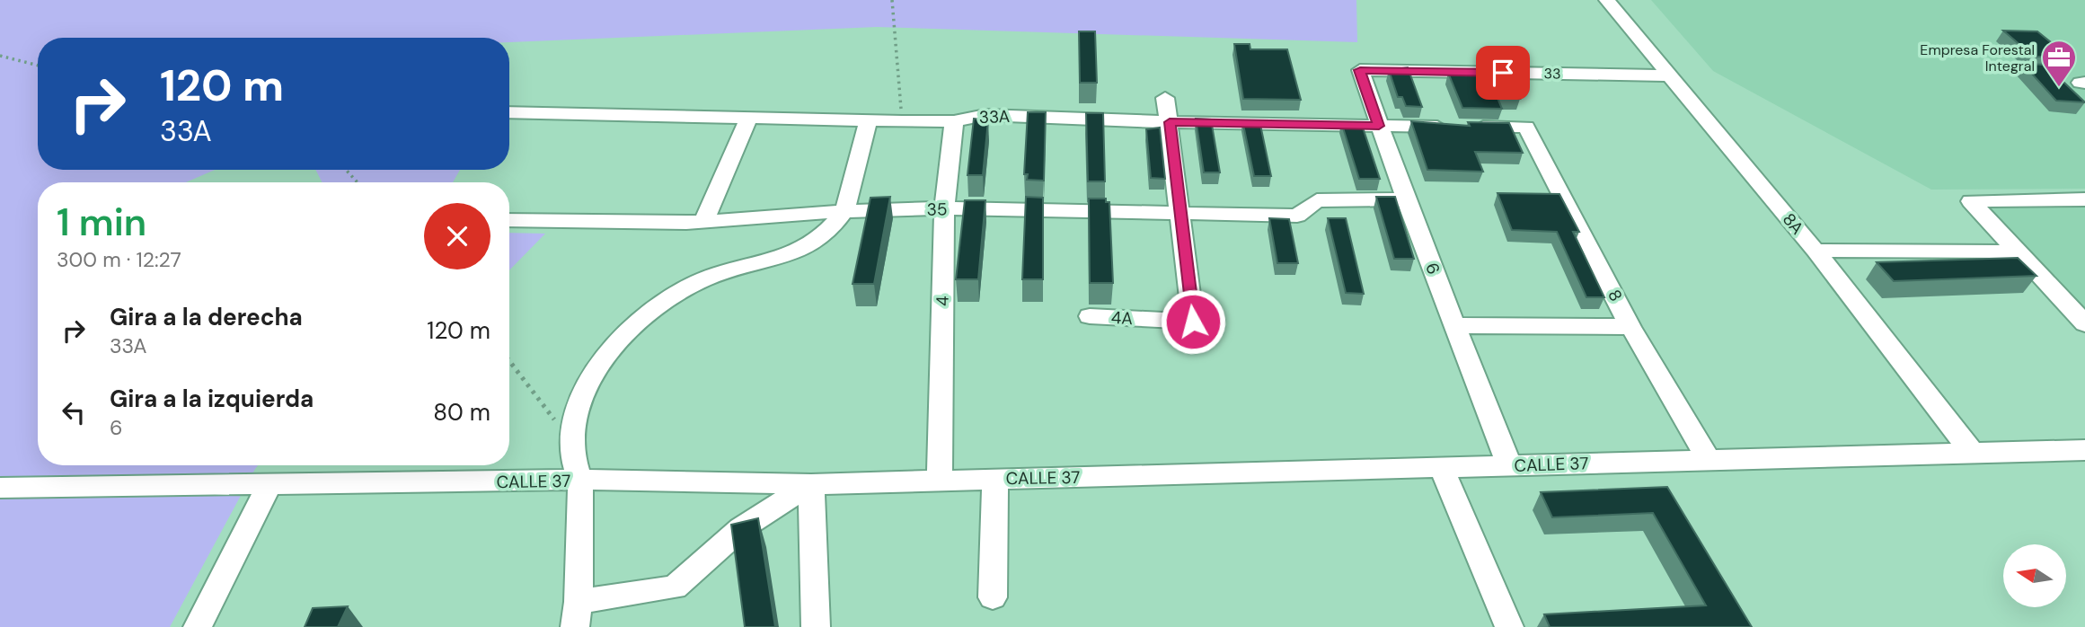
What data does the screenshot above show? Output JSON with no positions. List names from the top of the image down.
{
  "streets": {
    "street": [
      "33",
      "33A",
      "35",
      "8A",
      "6",
      "8",
      "4",
      "4A",
      "CALLE 37"
    ]
  },
  "crossings": [
    ["33", "8A"],
    ["33", "6"],
    ["33A", "6"],
    ["33A", "8"],
    ["33A", "4"],
    ["33A", "4A"],
    ["35", "6"],
    ["35", "4"],
    ["35", "4A"],
    ["8A", "CALLE 37"],
    ["6", "CALLE 37"],
    ["8", "CALLE 37"],
    ["4", "CALLE 37"]
  ],
  "places": {
    "office": ["Empresa Forestal Integral"]
  },
  "north": "left",
  "page": {
    "turn": ["120 m", "33A"],
    "heading": ["1 min", "300 m · 12:27"],
    "list": [
      {
        "name": "Gira a la derecha",
        "note": "33A",
        "value": "120 m"
      },
      {
        "name": "Gira a la izquierda",
        "note": "6",
        "value": "80 m"
      }
    ]
  }
}
